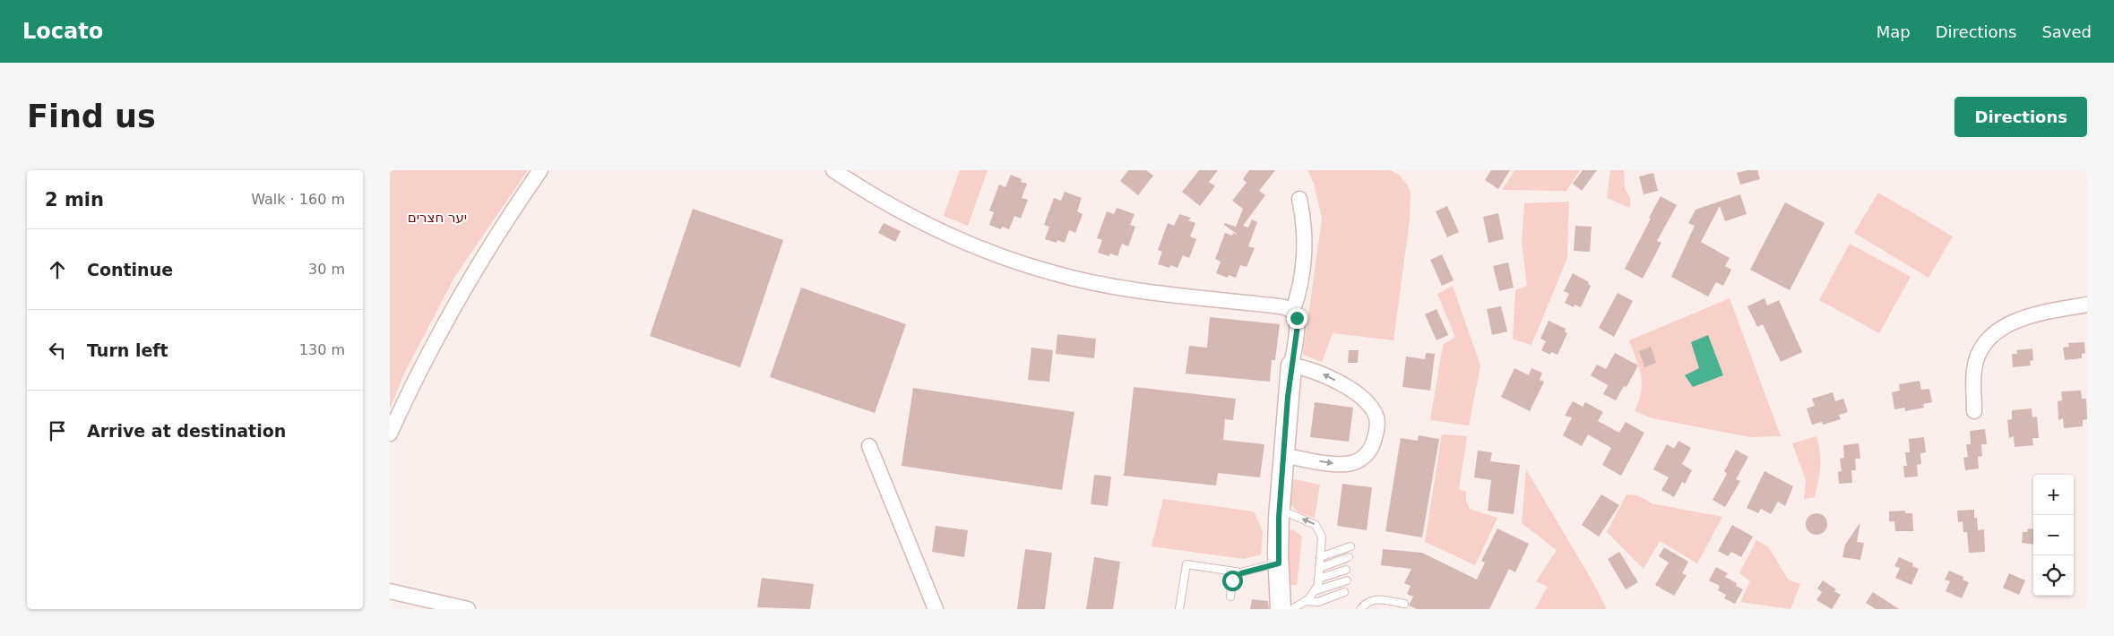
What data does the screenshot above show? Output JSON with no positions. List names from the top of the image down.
{
  "parks": ["יער חצרים"],
  "page": {
    "header": "Locato",
    "nav": ["Map", "Directions", "Saved"],
    "buttons": "Directions",
    "title": "Find us",
    "heading": ["2 min", "Walk · 160 m"],
    "list": [
      ["Continue", "30 m"],
      ["Turn left", "130 m"],
      "Arrive at destination"
    ],
    "map_buttons": ["+", "−"]
  }
}
